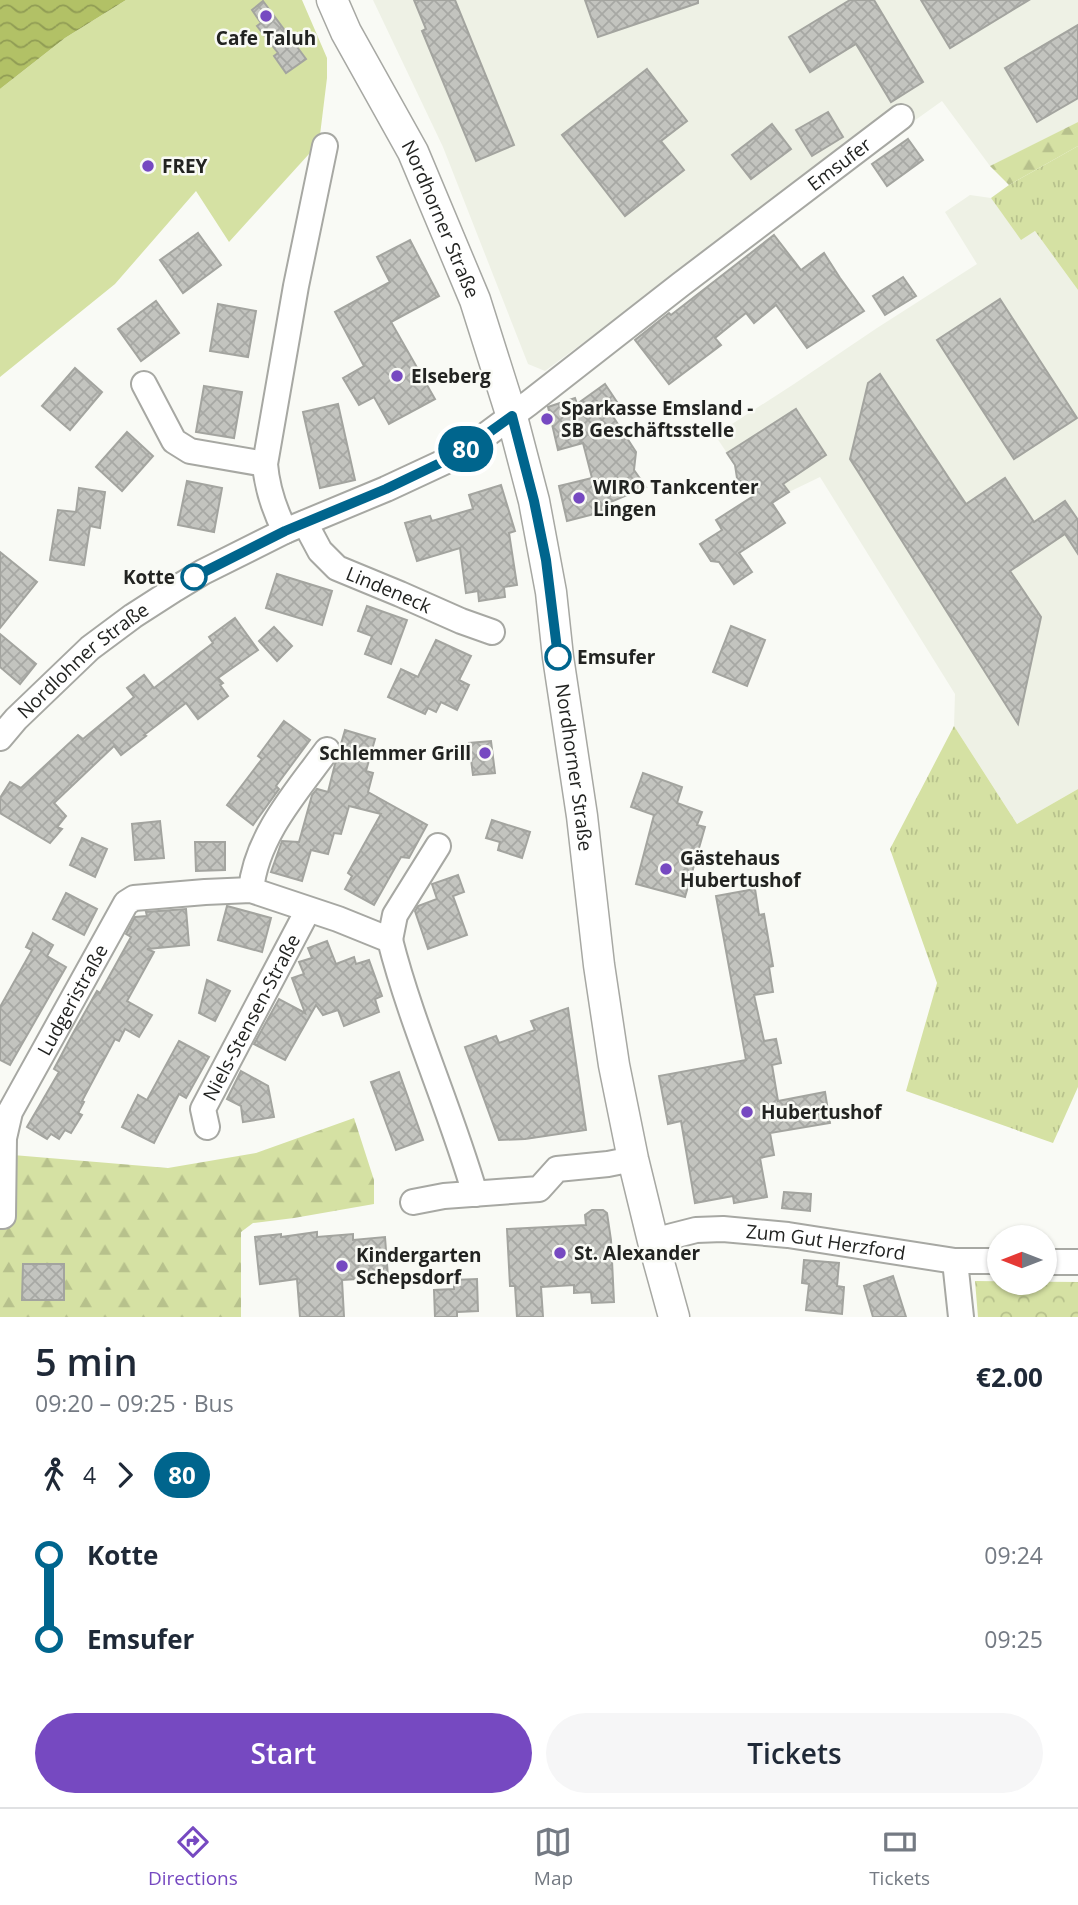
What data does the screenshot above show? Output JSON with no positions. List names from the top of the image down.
{
  "streets": {
    "main road": ["Nordhorner Straße"],
    "street": [
      "Emsufer",
      "Lindeneck",
      "Nordlohner Straße",
      "Ludgeristraße",
      "Niels-Stensen-Straße",
      "Zum Gut Herzford"
    ]
  },
  "crossings": [
    ["Emsufer", "Nordhorner Straße"],
    ["Emsufer", "Nordlohner Straße"],
    ["Nordhorner Straße", "Nordlohner Straße"],
    ["Nordhorner Straße", "Zum Gut Herzford"],
    ["Lindeneck", "Nordlohner Straße"],
    ["Ludgeristraße", "Niels-Stensen-Straße"]
  ],
  "places": [
    "Cafe Taluh",
    "FREY",
    "Elseberg",
    "Sparkasse Emsland - SB Geschäftsstelle",
    "WIRO Tankcenter Lingen",
    "Kotte",
    "Emsufer",
    "Schlemmer Grill",
    "Gästehaus Hubertushof",
    "Hubertushof",
    "St. Alexander",
    "Kindergarten Schepsdorf"
  ],
  "lines": ["bus line 80"],
  "north": "left",
  "page": {
    "on_map": "80",
    "heading": ["5 min", "09:20 – 09:25 · Bus", "€2.00"],
    "legs": ["4", "80"],
    "list": [
      {
        "name": "Kotte",
        "value": "09:24"
      },
      {
        "name": "Emsufer",
        "value": "09:25"
      }
    ],
    "buttons": ["Start", "Tickets"],
    "tabs": ["Directions", "Map", "Tickets"]
  }
}
